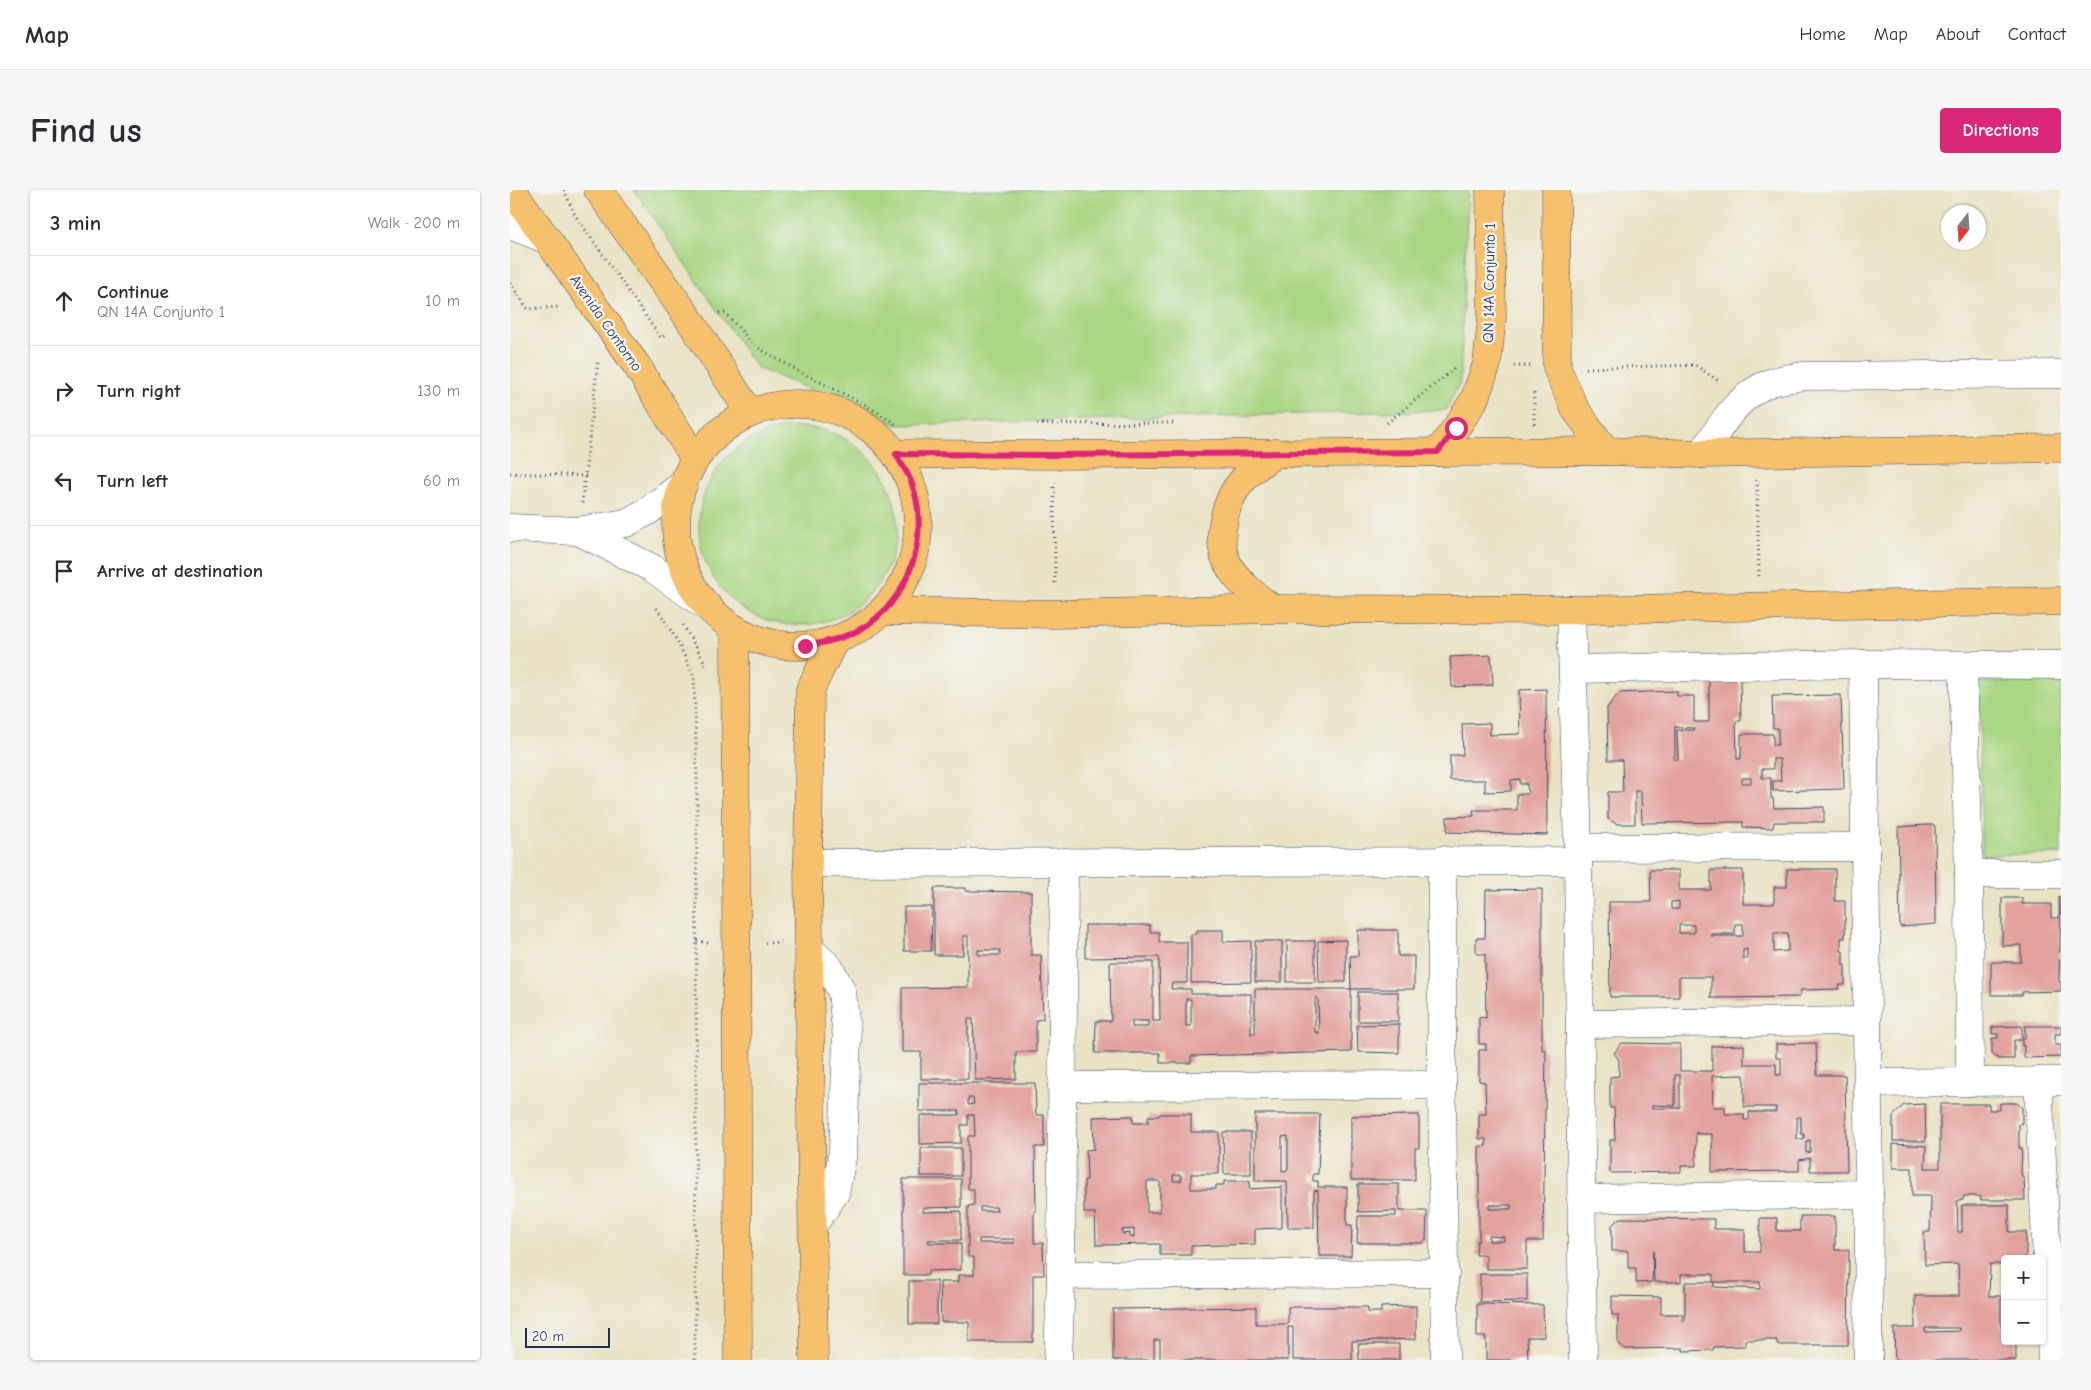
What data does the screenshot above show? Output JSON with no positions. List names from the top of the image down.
{
  "streets": {
    "main road": ["QN 14A Conjunto 1", "Avenida Contorno"]
  },
  "scale_bar": "20 m",
  "north": "bottom",
  "page": {
    "header": "Map",
    "nav": [
      "Home",
      "Map",
      "About",
      "Contact"
    ],
    "buttons": "Directions",
    "title": "Find us",
    "heading": ["3 min", "Walk · 200 m"],
    "list": [
      ["Continue", "QN 14A Conjunto 1", "10 m"],
      ["Turn right", "130 m"],
      ["Turn left", "60 m"],
      "Arrive at destination"
    ],
    "map_buttons": ["+", "−"],
    "scale": "20 m"
  }
}
